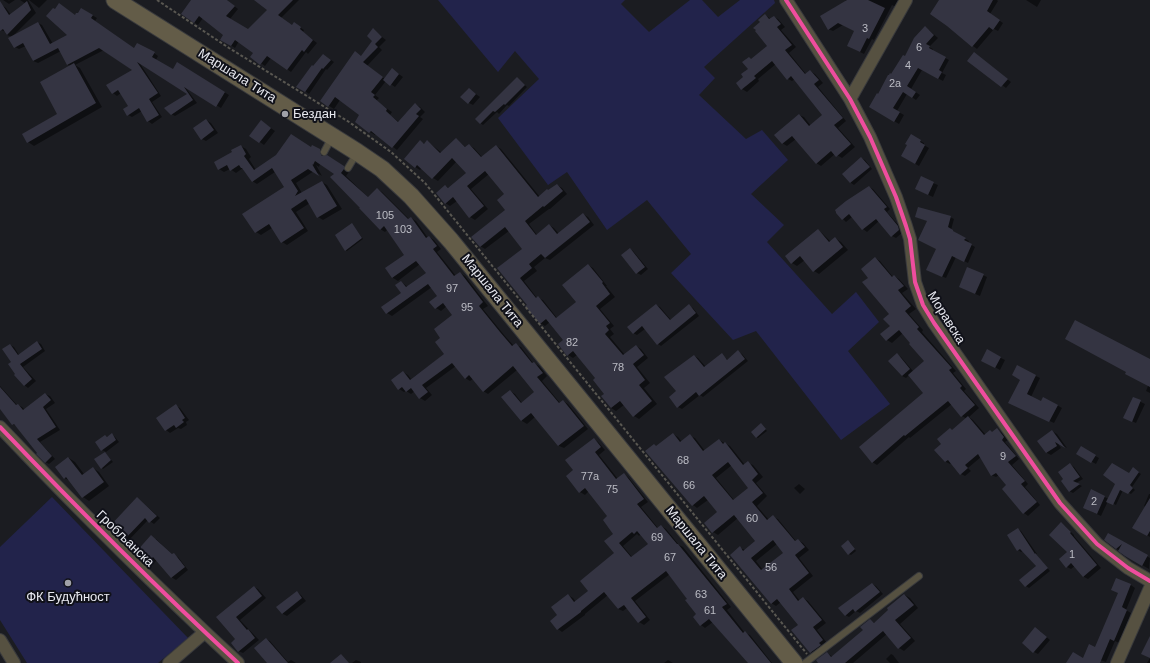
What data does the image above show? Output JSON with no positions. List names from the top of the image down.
{
  "streets": {
    "main road": ["Маршала Тита"],
    "street": ["Моравска", "Гробљанска"]
  },
  "places": ["Бездан", "ФК Будућност"],
  "house_numbers": [
    "3",
    "6",
    "4",
    "2a",
    "105",
    "103",
    "97",
    "95",
    "82",
    "78",
    "9",
    "68",
    "77a",
    "66",
    "75",
    "2",
    "60",
    "69",
    "1",
    "67",
    "56",
    "63",
    "61"
  ]
}
